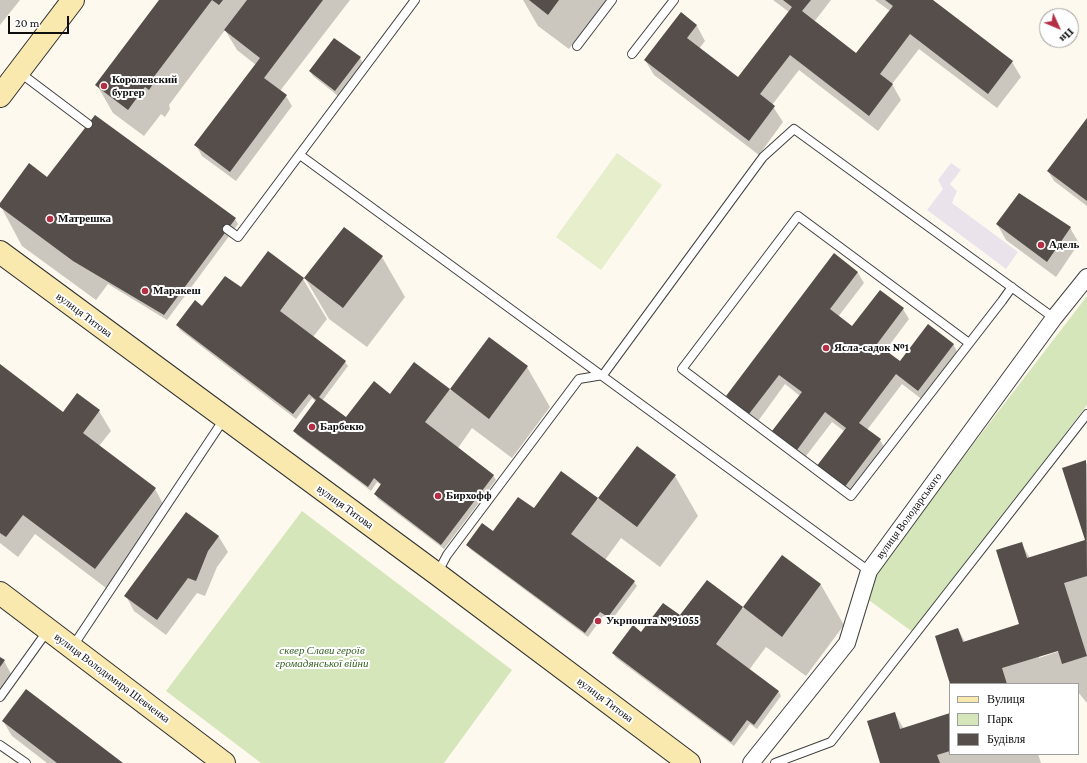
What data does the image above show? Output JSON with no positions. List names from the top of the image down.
{
  "streets": {
    "street": ["вулиця Титова", "вулиця Володарського", "вулиця Володимира Шевченка"]
  },
  "parks": ["сквер Слави героїв громадянської війни"],
  "places": [
    "Королевский бургер",
    "Матрешка",
    "Адель",
    "Маракеш",
    "Ясла-садок №1",
    "Барбекю",
    "Бирхофф",
    "Укрпошта №91055"
  ],
  "legend": ["Вулиця", "Парк", "Будівля"],
  "scale_bar": "20 m",
  "north": "bottom right"
}
